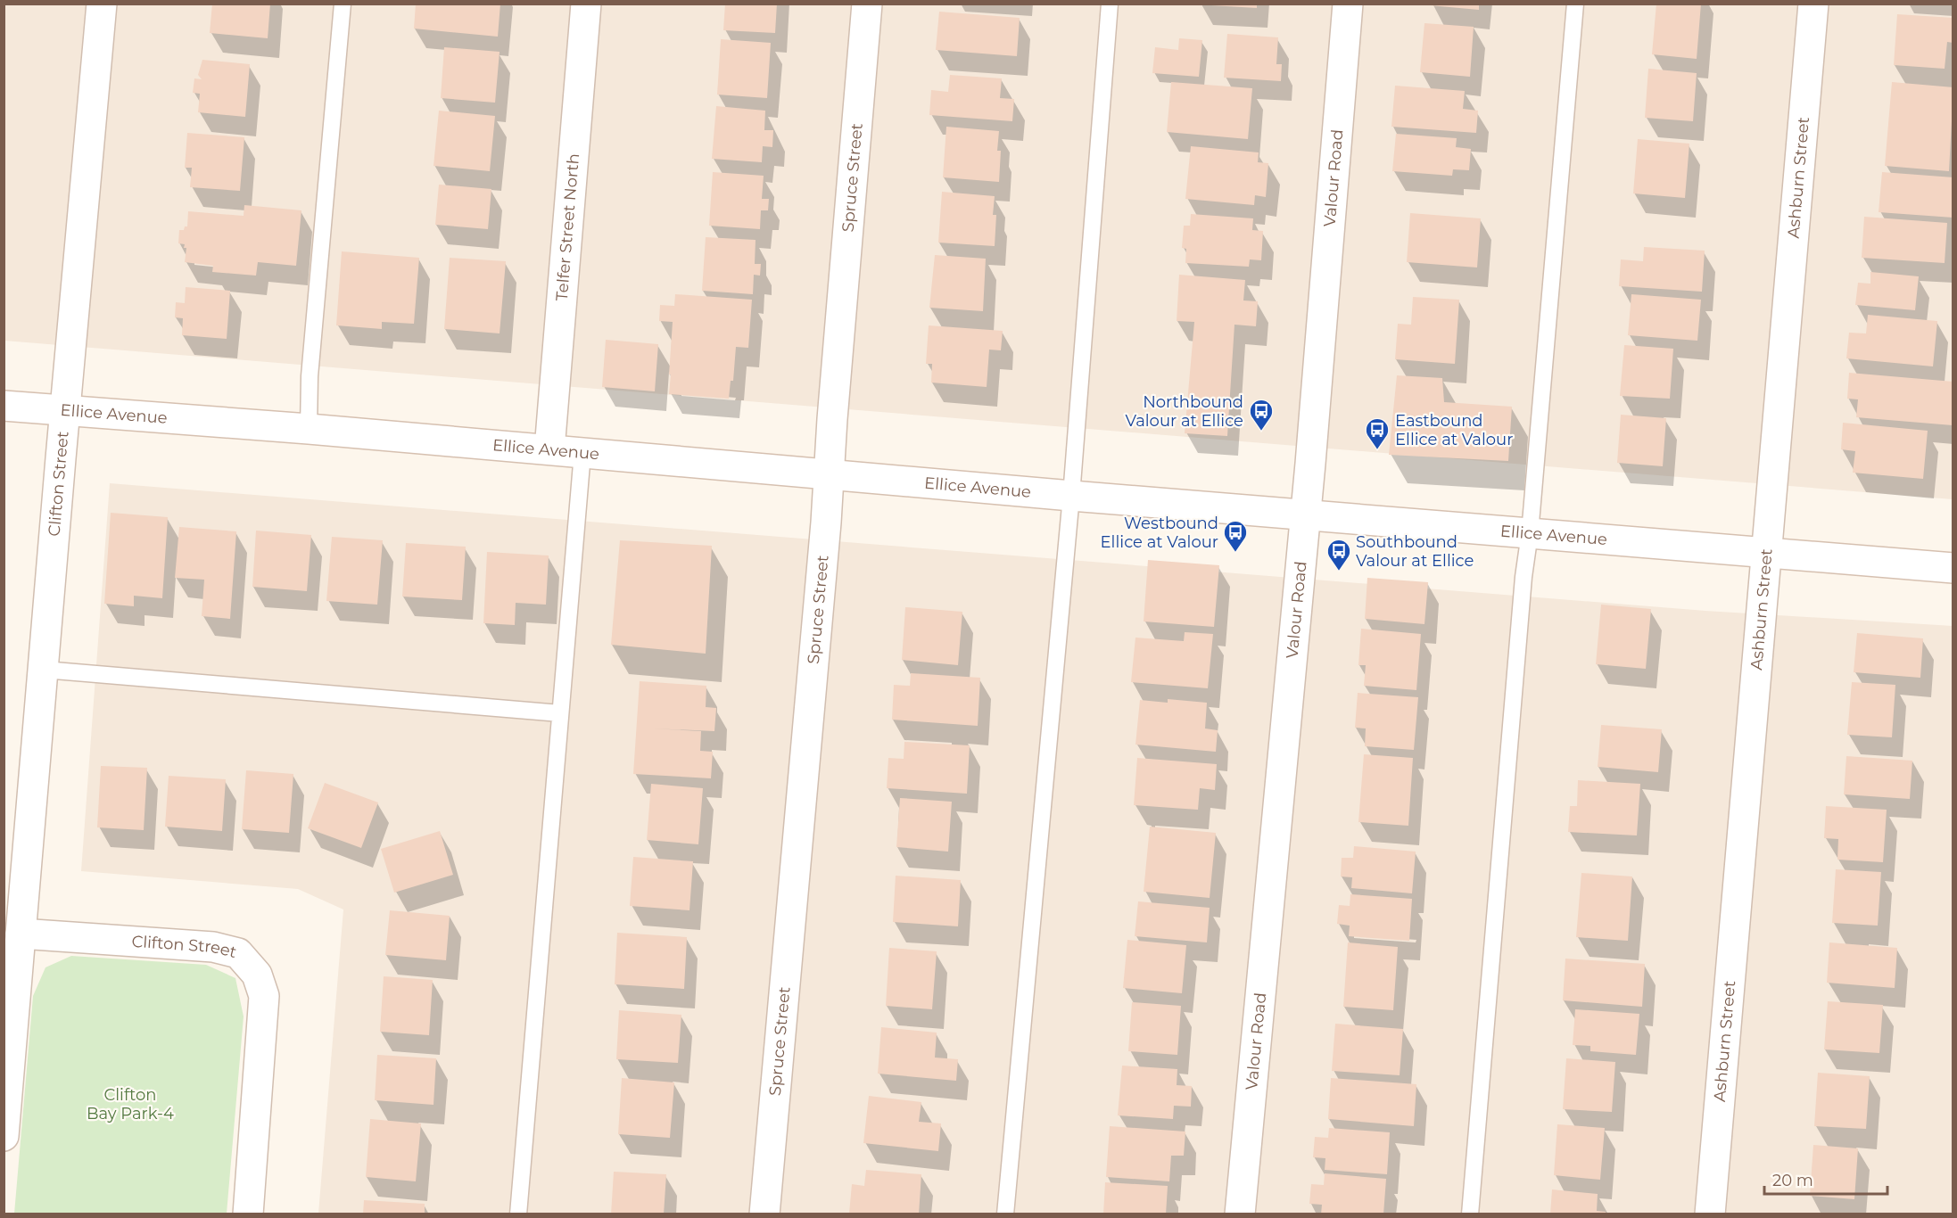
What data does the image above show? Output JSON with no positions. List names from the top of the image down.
{
  "streets": {
    "street": [
      "Spruce Street",
      "Valour Road",
      "Ashburn Street",
      "Telfer Street North",
      "Ellice Avenue",
      "Clifton Street"
    ]
  },
  "crossings": [
    ["Spruce Street", "Ellice Avenue"],
    ["Valour Road", "Ellice Avenue"],
    ["Ashburn Street", "Ellice Avenue"],
    ["Telfer Street North", "Ellice Avenue"],
    ["Ellice Avenue", "Clifton Street"]
  ],
  "parks": ["Clifton Bay Park-4"],
  "places": {
    "bus stop": [
      "Northbound Valour at Ellice",
      "Eastbound Ellice at Valour",
      "Westbound Ellice at Valour",
      "Southbound Valour at Ellice"
    ]
  },
  "scale_bar": "20 m"
}
